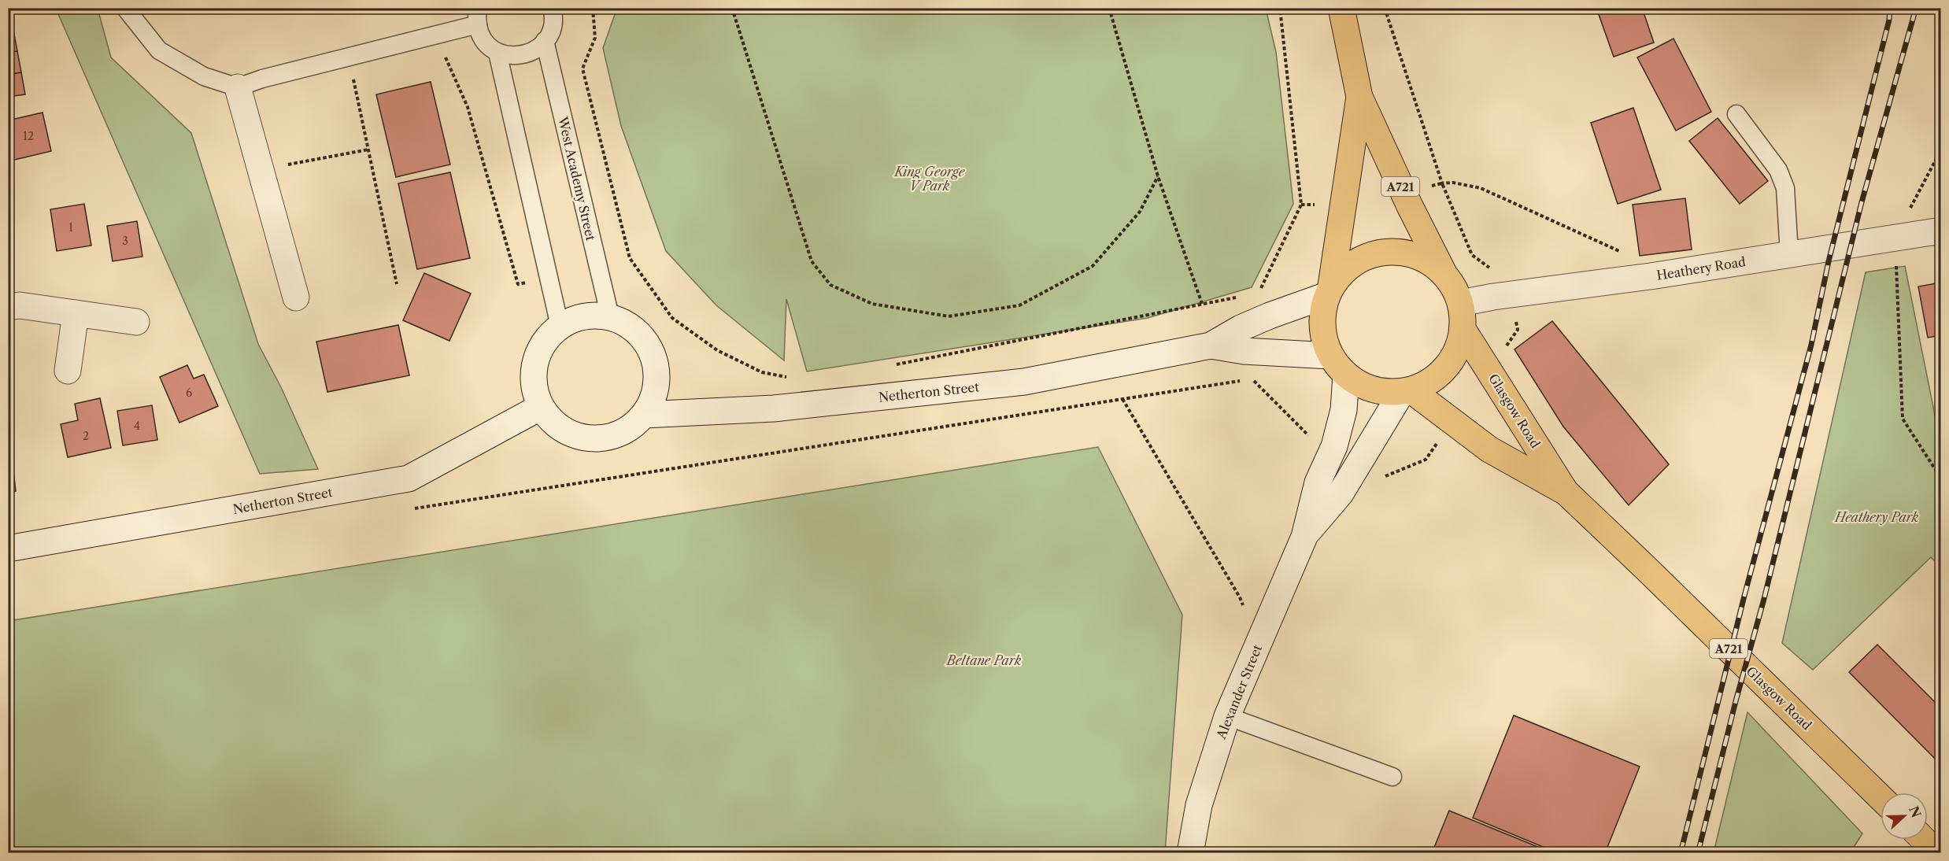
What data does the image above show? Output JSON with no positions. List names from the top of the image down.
{
  "streets": {
    "main road": ["A721", "Glasgow Road"],
    "street": ["Heathery Road", "Netherton Street", "Alexander Street"],
    "lane": ["West Academy Street"]
  },
  "crossings": [
    ["West Academy Street", "Netherton Street"],
    ["A721", "Heathery Road"],
    ["A721", "Netherton Street"],
    ["A721", "Glasgow Road"],
    ["A721", "Alexander Street"],
    ["Heathery Road", "Netherton Street"],
    ["Heathery Road", "Glasgow Road"],
    ["Heathery Road", "Alexander Street"],
    ["Netherton Street", "Glasgow Road"],
    ["Netherton Street", "Alexander Street"],
    ["Glasgow Road", "Alexander Street"]
  ],
  "parks": ["King George V Park", "Heathery Park", "Beltane Park"],
  "house_numbers": [
    "12",
    "1",
    "3",
    "6",
    "4",
    "2"
  ],
  "north": "right"
}
